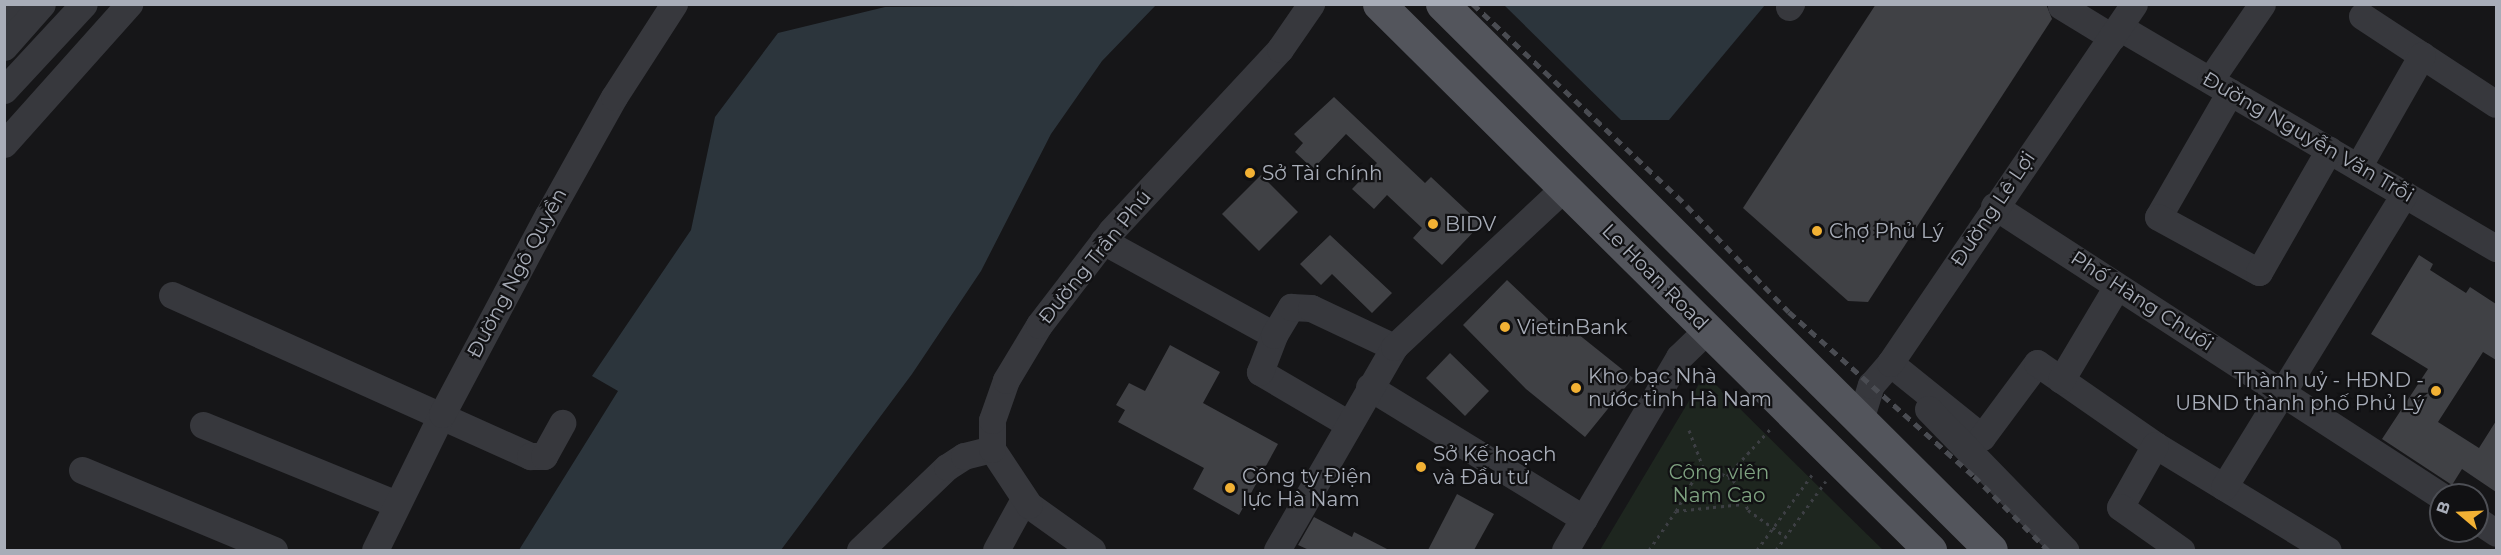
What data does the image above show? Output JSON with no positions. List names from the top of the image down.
{
  "streets": {
    "main road": ["Le Hoan Road"],
    "street": [
      "Đường Nguyễn Văn Trỗi",
      "Đường Lê Lợi",
      "Đường Trần Phú",
      "Đường Ngô Quyền",
      "Phố Hàng Chuối"
    ]
  },
  "crossings": [
    ["Đường Nguyễn Văn Trỗi", "Đường Lê Lợi"],
    ["Đường Lê Lợi", "Phố Hàng Chuối"]
  ],
  "parks": ["Công viên Nam Cao"],
  "places": [
    "Sở Tài chính",
    "BIDV",
    "Chợ Phủ Lý",
    "VietinBank",
    "Kho bạc Nhà nước tỉnh Hà Nam",
    "Thành uỷ - HĐND - UBND thành phố Phủ Lý",
    "Sở Kế hoạch và Đầu tư",
    "Công ty Điện lực Hà Nam"
  ],
  "north": "left"
}
